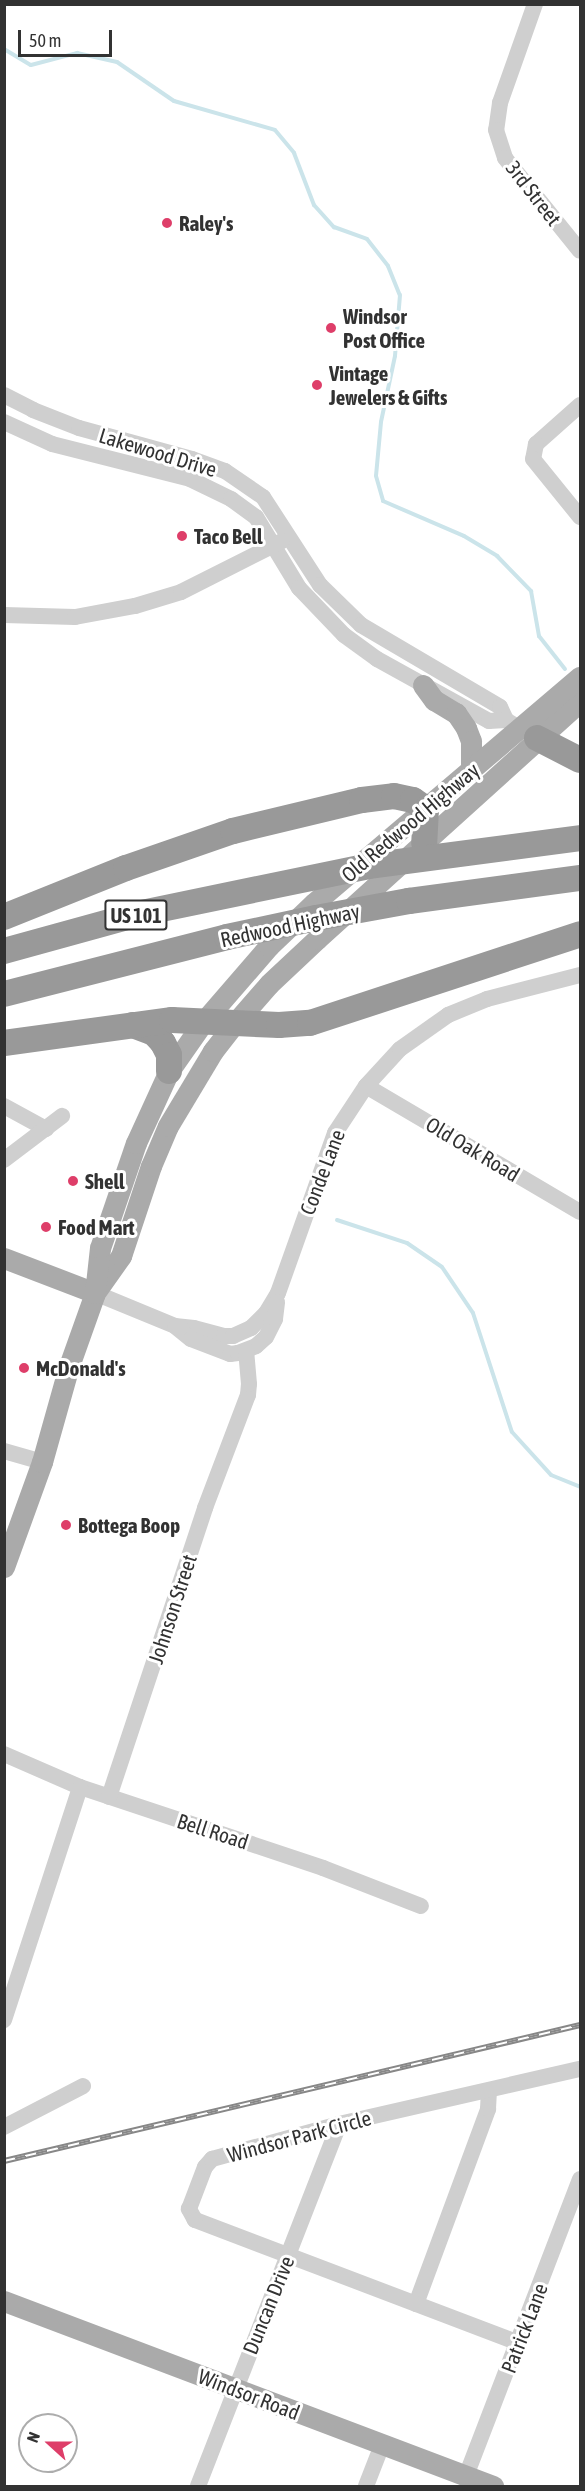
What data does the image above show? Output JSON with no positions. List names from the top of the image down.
{
  "streets": {
    "highway": ["US 101", "Redwood Highway"],
    "main road": ["Old Redwood Highway", "Windsor Road"],
    "street": [
      "3rd Street",
      "Lakewood Drive",
      "Old Oak Road",
      "Conde Lane",
      "Johnson Street",
      "Bell Road",
      "Windsor Park Circle",
      "Duncan Drive",
      "Patrick Lane"
    ]
  },
  "crossings": [
    ["Lakewood Drive", "Old Redwood Highway"],
    ["Old Redwood Highway", "Conde Lane"],
    ["Old Oak Road", "Conde Lane"],
    ["Conde Lane", "Johnson Street"],
    ["Johnson Street", "Bell Road"],
    ["Windsor Park Circle", "Duncan Drive"],
    ["Windsor Park Circle", "Patrick Lane"],
    ["Duncan Drive", "Windsor Road"],
    ["Patrick Lane", "Windsor Road"]
  ],
  "places": [
    "Raley's",
    "Windsor Post Office",
    "Vintage Jewelers & Gifts",
    "Taco Bell",
    "Shell",
    "Food Mart",
    "McDonald's",
    "Bottega Boop"
  ],
  "scale_bar": "50 m",
  "north": "left"
}
